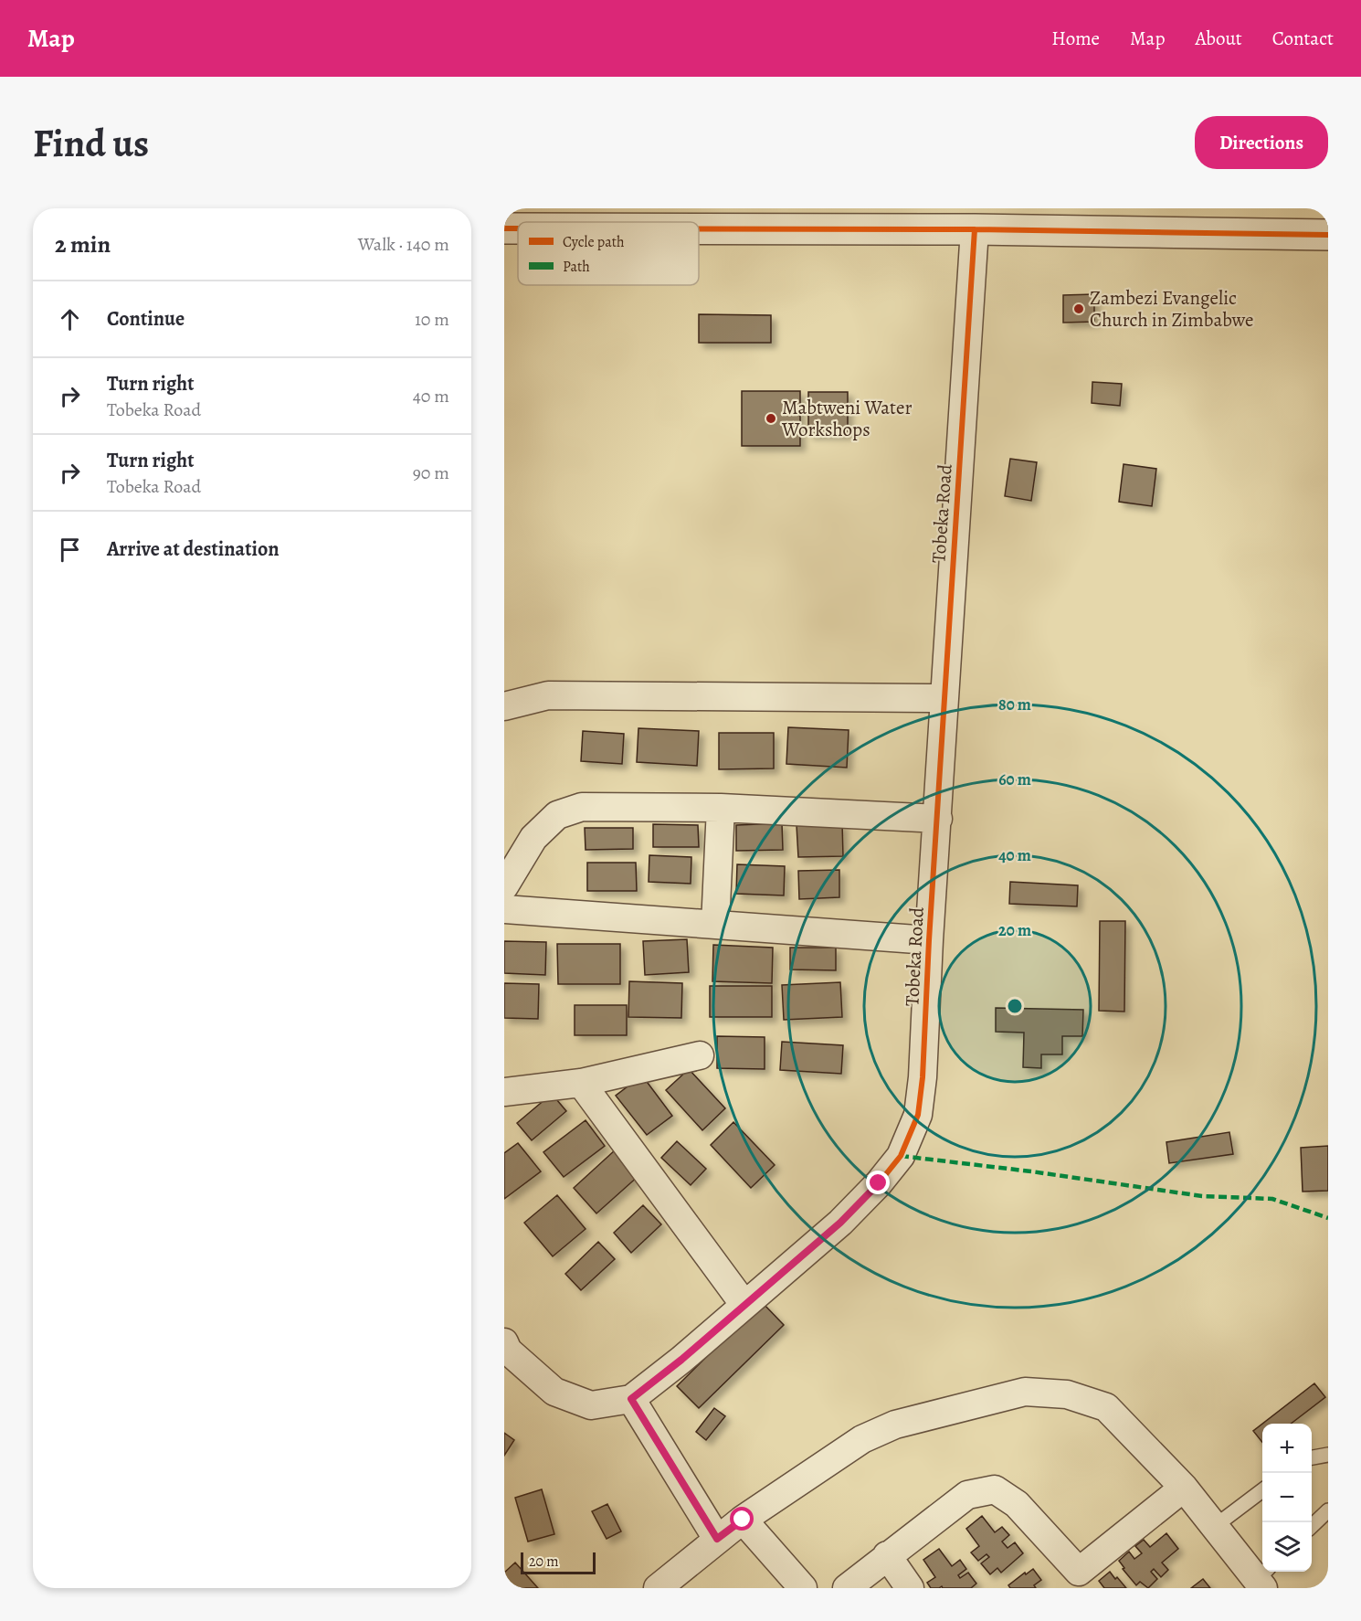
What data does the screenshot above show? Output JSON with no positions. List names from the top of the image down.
{
  "streets": {
    "street": ["Tobeka Road"]
  },
  "places": ["Zambezi Evangelic Church in Zimbabwe", "Mabtweni Water Workshops"],
  "legend": ["Cycle path", "Path"],
  "scale_bar": "20 m",
  "page": {
    "header": "Map",
    "nav": [
      "Home",
      "Map",
      "About",
      "Contact"
    ],
    "buttons": "Directions",
    "title": "Find us",
    "heading": ["2 min", "Walk · 140 m"],
    "list": [
      ["Continue", "10 m"],
      ["Turn right", "Tobeka Road", "40 m"],
      ["Turn right", "Tobeka Road", "90 m"],
      "Arrive at destination"
    ],
    "map_buttons": ["+", "−"],
    "scale": "20 m"
  },
  "rings": [
    "80 m",
    "60 m",
    "40 m",
    "20 m"
  ]
}
